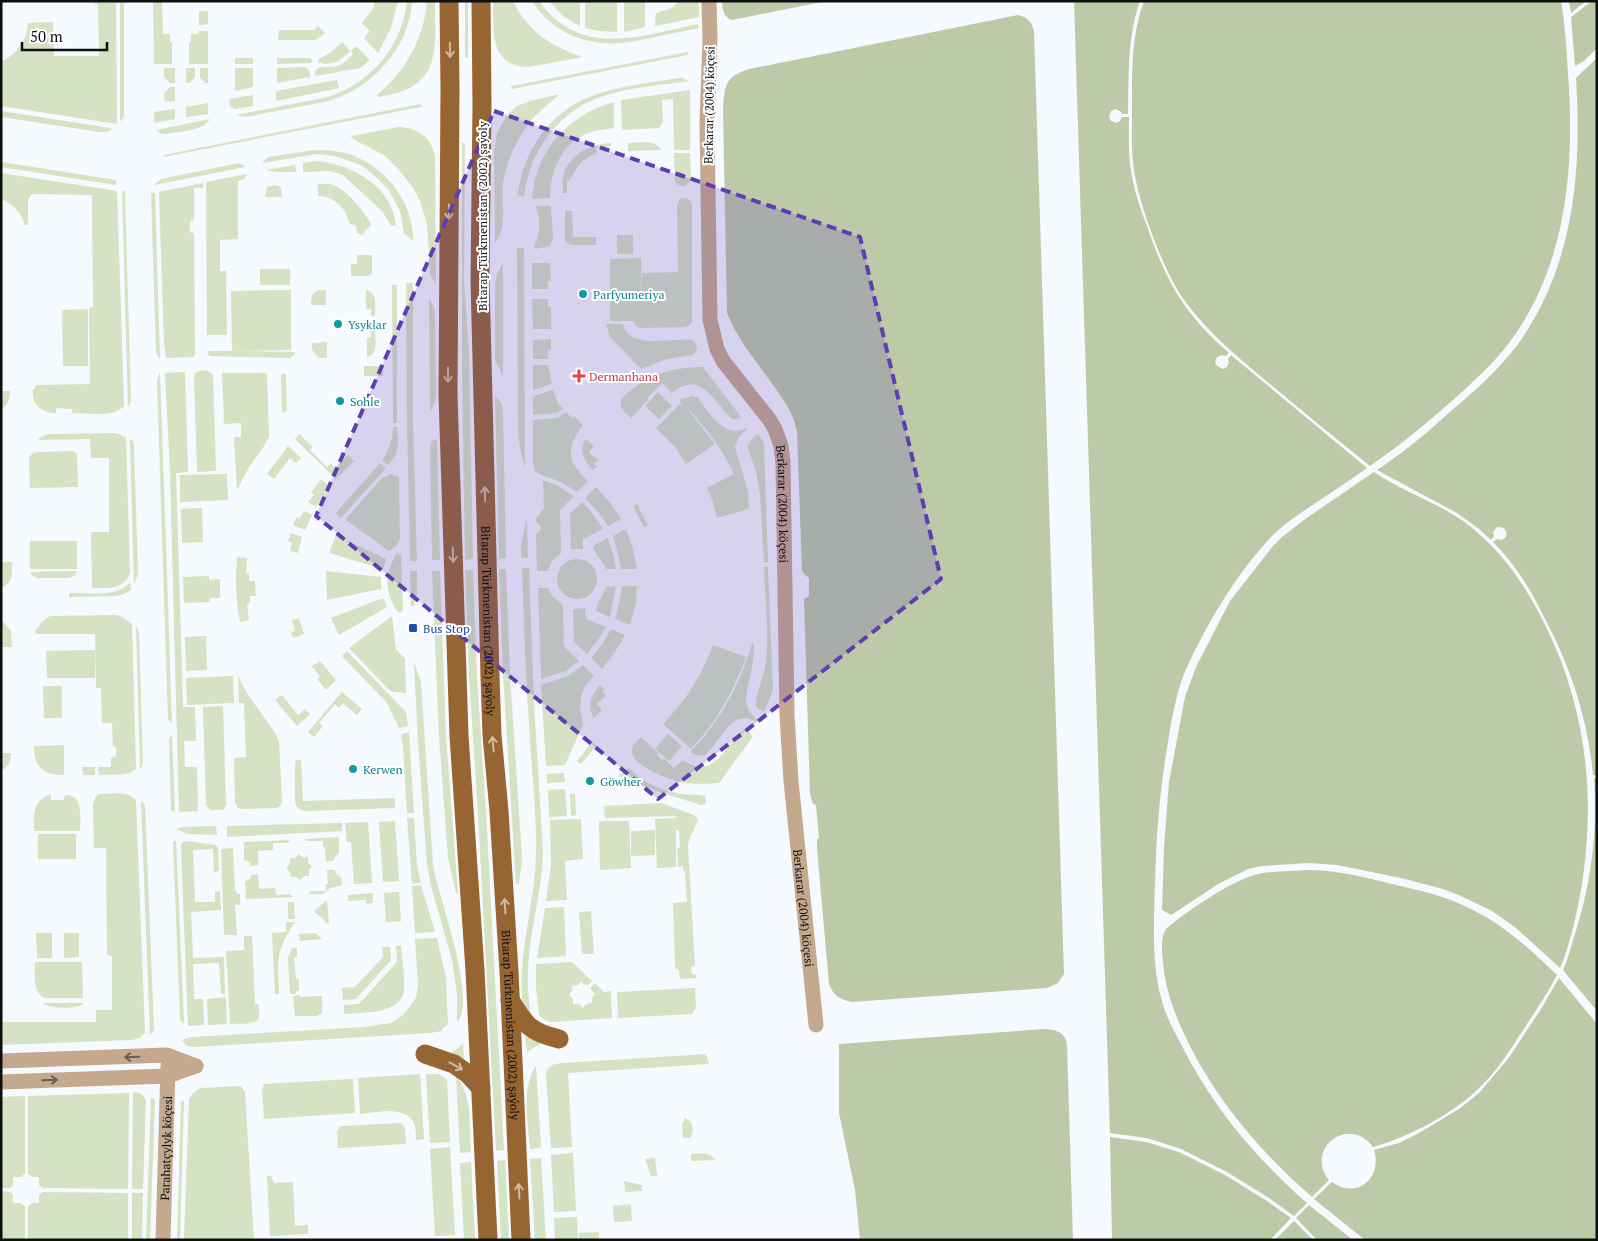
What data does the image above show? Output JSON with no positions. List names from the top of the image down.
{
  "streets": {
    "main road": ["Bitarap Türkmenistan (2002) şaýoly"],
    "street": ["Berkarar (2004) köçesi", "Parahatçylyk köçesi"]
  },
  "places": {
    "other": [
      "Parfyumeriya",
      "Ysyklar",
      "Sohle",
      "Kerwen",
      "Göwher"
    ],
    "health": ["Dermanhana"],
    "transit": ["Bus Stop"]
  },
  "scale_bar": "50 m"
}
